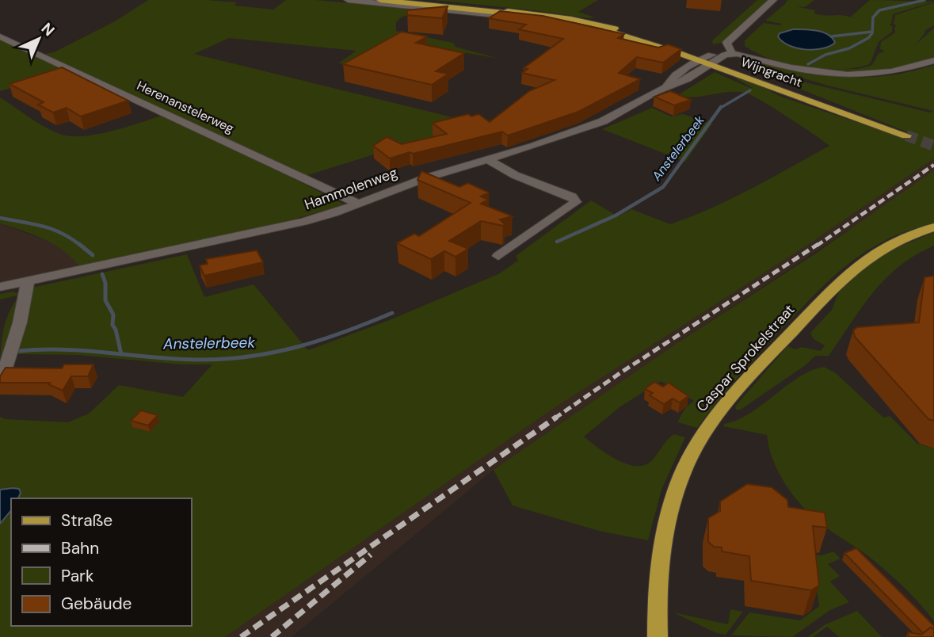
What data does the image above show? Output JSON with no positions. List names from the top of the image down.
{
  "streets": {
    "main road": ["Wijngracht", "Caspar Sprokelstraat"],
    "street": ["Herenanstelerweg", "Hammolenweg"]
  },
  "crossings": [
    ["Wijngracht", "Hammolenweg"],
    ["Herenanstelerweg", "Hammolenweg"]
  ],
  "water": ["Anstelerbeek"],
  "legend": [
    "Straße",
    "Bahn",
    "Park",
    "Gebäude"
  ],
  "north": "top right"
}
